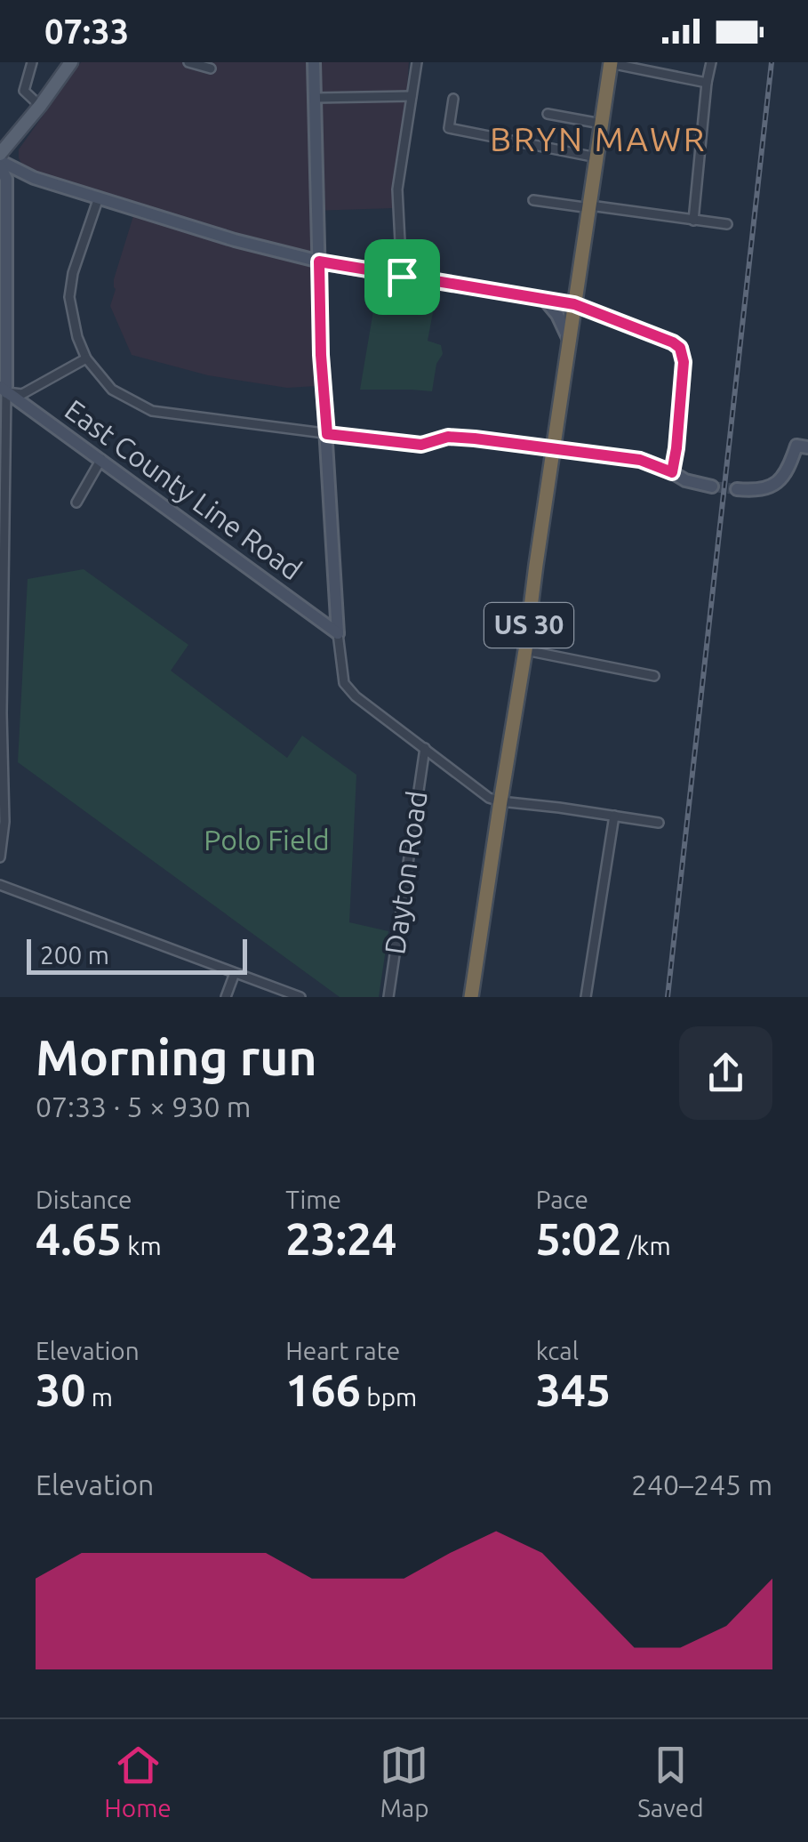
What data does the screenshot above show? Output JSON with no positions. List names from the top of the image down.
{
  "streets": {
    "highway": ["US 30"],
    "street": ["East County Line Road", "Dayton Road"]
  },
  "districts": ["BRYN MAWR"],
  "parks": ["Polo Field"],
  "scale_bar": "200 m",
  "page": {
    "status": "07:33",
    "scale": "200 m",
    "heading": ["Morning run", "07:33 · 5 × 930 m"],
    "stats": [
      ["Distance", "4.65 km"],
      ["Time", "23:24"],
      ["Pace", "5:02 /km"],
      ["Elevation", "30 m"],
      ["Heart rate", "166 bpm"],
      ["kcal", "345"]
    ],
    "chart": ["Elevation", "240–245 m"],
    "tabs": ["Home", "Map", "Saved"]
  }
}
